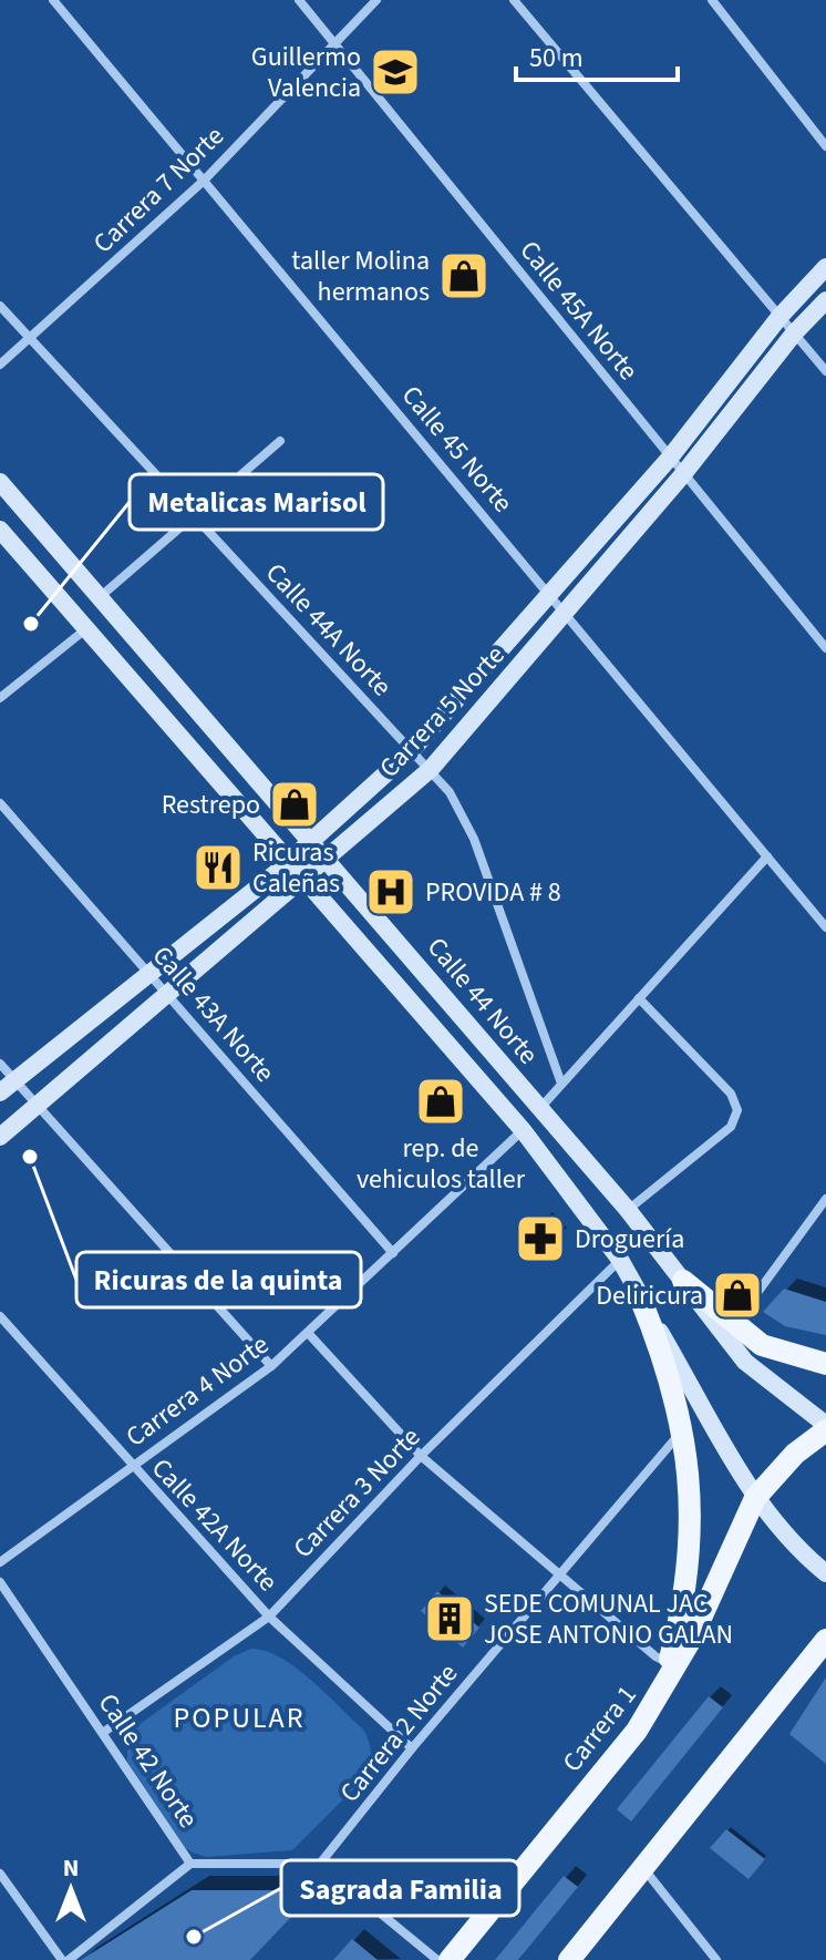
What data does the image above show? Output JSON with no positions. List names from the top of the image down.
{
  "streets": {
    "main road": ["Carrera 5 Norte", "Calle 44 Norte", "Carrera 1"],
    "street": [
      "Carrera 7 Norte",
      "Calle 45A Norte",
      "Calle 45 Norte",
      "Calle 44A Norte",
      "Calle 43A Norte",
      "Carrera 4 Norte",
      "Carrera 3 Norte",
      "Calle 42A Norte",
      "Carrera 2 Norte",
      "Calle 42 Norte"
    ]
  },
  "crossings": [
    ["Carrera 7 Norte", "Calle 45A Norte"],
    ["Carrera 7 Norte", "Calle 45 Norte"],
    ["Carrera 7 Norte", "Calle 44A Norte"],
    ["Calle 45A Norte", "Carrera 5 Norte"],
    ["Calle 45 Norte", "Carrera 5 Norte"],
    ["Calle 44A Norte", "Carrera 5 Norte"],
    ["Carrera 5 Norte", "Calle 44 Norte"],
    ["Carrera 5 Norte", "Calle 43A Norte"],
    ["Calle 44 Norte", "Carrera 4 Norte"],
    ["Calle 44 Norte", "Carrera 3 Norte"],
    ["Calle 44 Norte", "Carrera 1"],
    ["Calle 43A Norte", "Carrera 4 Norte"],
    ["Carrera 4 Norte", "Calle 42A Norte"],
    ["Carrera 3 Norte", "Calle 42A Norte"],
    ["Carrera 3 Norte", "Calle 42 Norte"],
    ["Calle 42A Norte", "Carrera 2 Norte"],
    ["Carrera 2 Norte", "Calle 42 Norte"]
  ],
  "districts": ["POPULAR"],
  "places": {
    "school or university": ["Guillermo Valencia"],
    "shop": [
      "taller Molina hermanos",
      "Restrepo",
      "rep. de vehiculos taller",
      "Deliricura"
    ],
    "other": ["Metalicas Marisol", "Ricuras de la quinta", "Sagrada Familia"],
    "restaurant": ["Ricuras Caleñas"],
    "hospital": ["PROVIDA # 8"],
    "pharmacy": ["Droguería"],
    "building": ["SEDE COMUNAL JAC JOSE ANTONIO GALAN"]
  },
  "scale_bar": "50 m",
  "north": "top"
}
